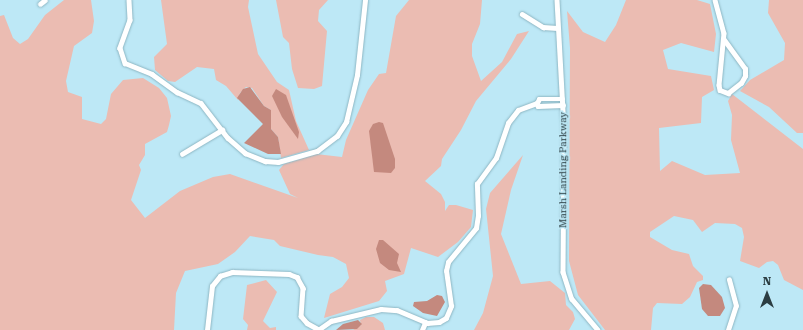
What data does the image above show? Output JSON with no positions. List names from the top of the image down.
{
  "streets": {
    "street": ["Marsh Landing Parkway"]
  },
  "north": "top"
}
